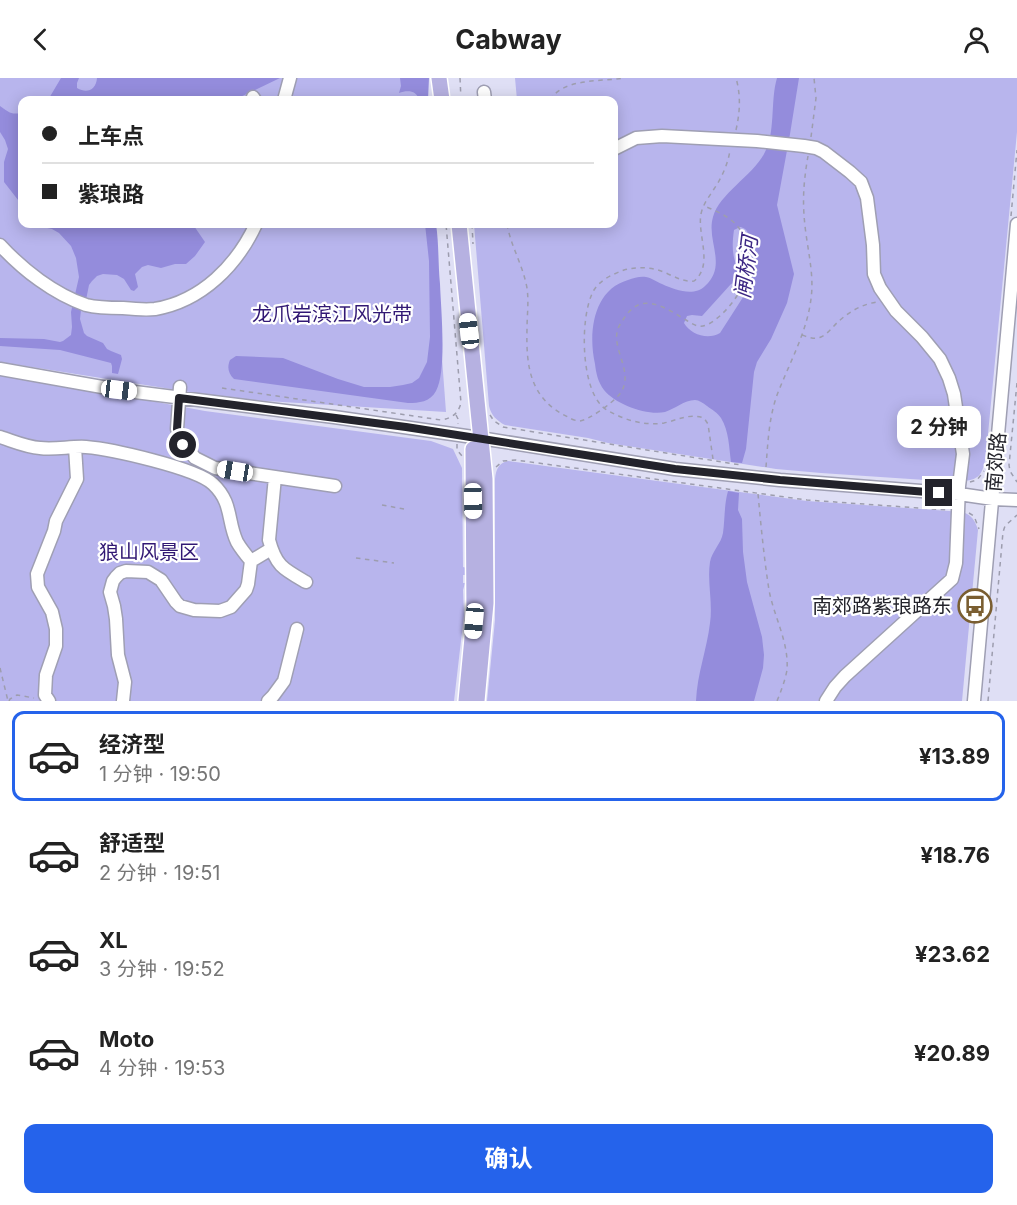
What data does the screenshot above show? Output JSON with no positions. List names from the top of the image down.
{
  "streets": {
    "street": ["南郊路"]
  },
  "water": ["闸桥河"],
  "parks": ["龙爪岩滨江风光带", "狼山风景区"],
  "places": {
    "bus stop": ["南郊路紫琅路东"]
  },
  "page": {
    "header": "Cabway",
    "banner": ["上车点", "紫琅路"],
    "bubble": "2 分钟",
    "list": [
      {
        "name": "经济型",
        "note": "1 分钟 · 19:50",
        "value": "¥13.89"
      },
      {
        "name": "舒适型",
        "note": "2 分钟 · 19:51",
        "value": "¥18.76"
      },
      {
        "name": "XL",
        "note": "3 分钟 · 19:52",
        "value": "¥23.62"
      },
      {
        "name": "Moto",
        "note": "4 分钟 · 19:53",
        "value": "¥20.89"
      }
    ],
    "buttons": "确认"
  }
}
